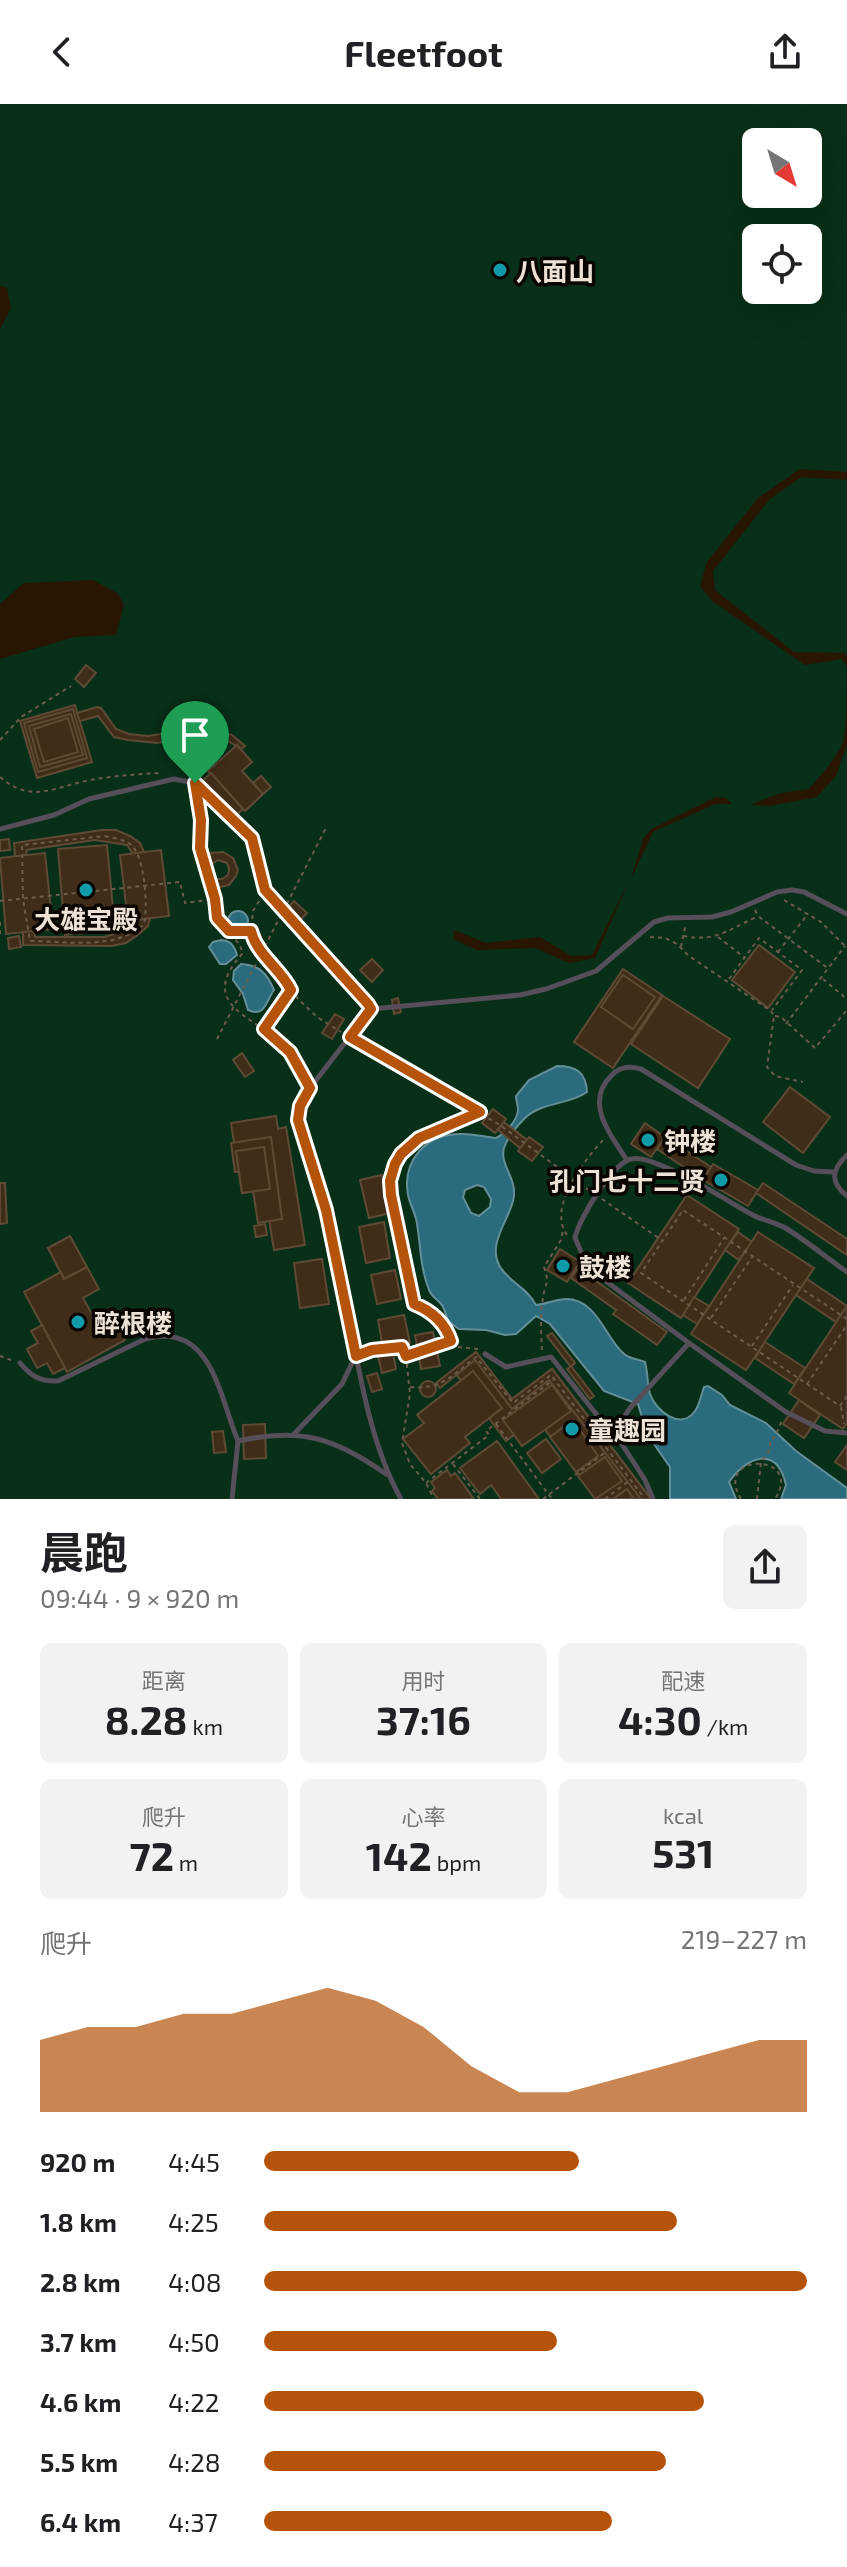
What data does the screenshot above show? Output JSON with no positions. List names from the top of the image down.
{
  "places": [
    "八面山",
    "大雄宝殿",
    "钟楼",
    "孔门七十二贤",
    "鼓楼",
    "醉根楼",
    "童趣园"
  ],
  "north": "bottom right",
  "page": {
    "header": "Fleetfoot",
    "heading": ["晨跑", "09:44 · 9 × 920 m"],
    "stats": [
      ["距离", "8.28 km"],
      ["用时", "37:16"],
      ["配速", "4:30 /km"],
      ["爬升", "72 m"],
      ["心率", "142 bpm"],
      ["kcal", "531"]
    ],
    "chart": ["爬升", "219–227 m"],
    "list": [
      {
        "name": "920 m",
        "note": "4:45"
      },
      {
        "name": "1.8 km",
        "note": "4:25"
      },
      {
        "name": "2.8 km",
        "note": "4:08"
      },
      {
        "name": "3.7 km",
        "note": "4:50"
      },
      {
        "name": "4.6 km",
        "note": "4:22"
      },
      {
        "name": "5.5 km",
        "note": "4:28"
      },
      {
        "name": "6.4 km",
        "note": "4:37"
      }
    ]
  }
}
